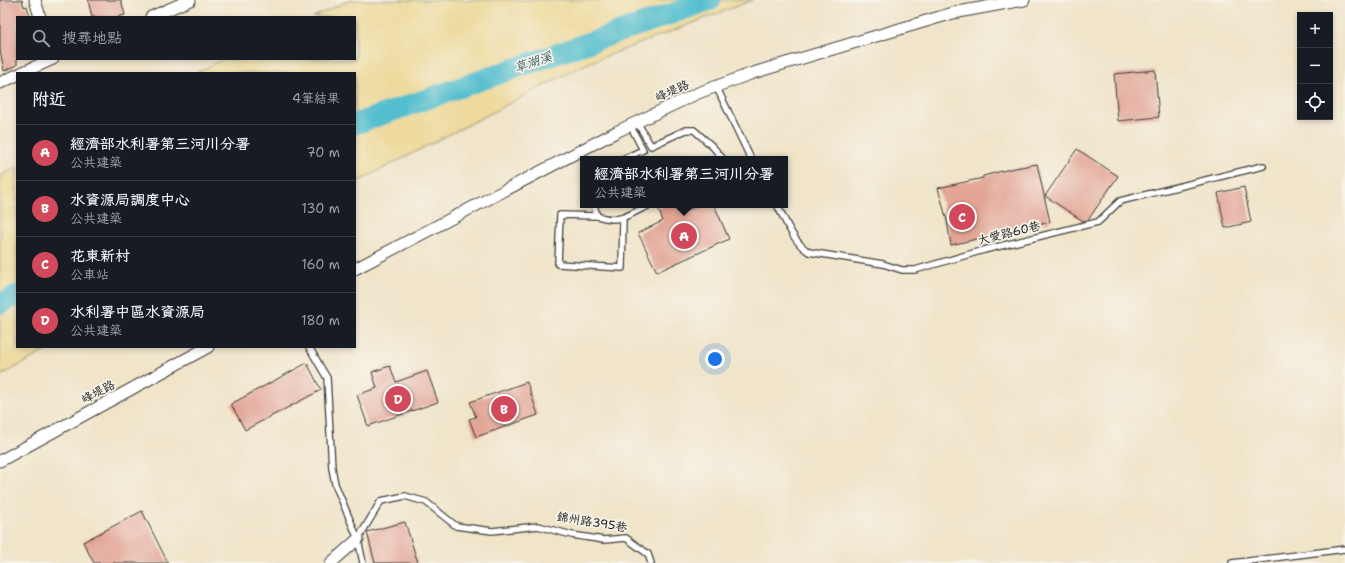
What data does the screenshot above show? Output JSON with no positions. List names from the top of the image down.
{
  "streets": {
    "street": ["峰堤路", "錦州路395巷"],
    "lane": ["大愛路60巷"]
  },
  "water": ["草湖溪"],
  "page": {
    "map_buttons": ["+", "−"],
    "search": "搜尋地點",
    "heading": ["附近", "4筆結果"],
    "list": [
      {
        "mark": "A",
        "name": "經濟部水利署第三河川分署",
        "note": "公共建築",
        "value": "70 m"
      },
      {
        "mark": "B",
        "name": "水資源局調度中心",
        "note": "公共建築",
        "value": "130 m"
      },
      {
        "mark": "C",
        "name": "花東新村",
        "note": "公車站",
        "value": "160 m"
      },
      {
        "mark": "D",
        "name": "水利署中區水資源局",
        "note": "公共建築",
        "value": "180 m"
      }
    ],
    "popup": ["經濟部水利署第三河川分署", "公共建築"],
    "pins": [
      "C",
      "A",
      "D",
      "B"
    ]
  }
}
